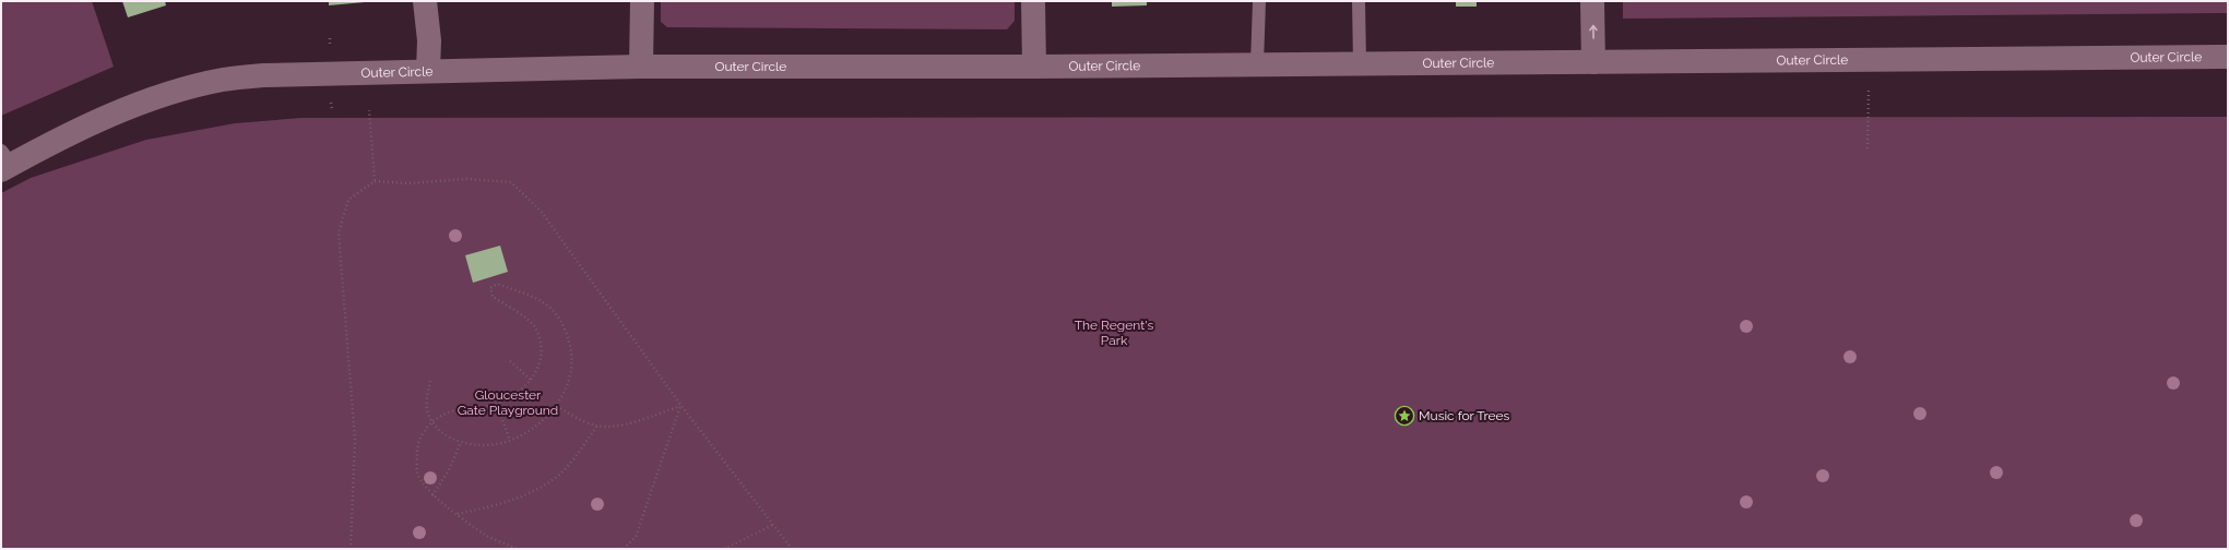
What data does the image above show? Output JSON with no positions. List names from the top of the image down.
{
  "streets": {
    "street": ["Outer Circle"]
  },
  "parks": ["The Regent's Park", "Gloucester Gate Playground"],
  "places": {
    "place": ["Music for Trees"]
  }
}
